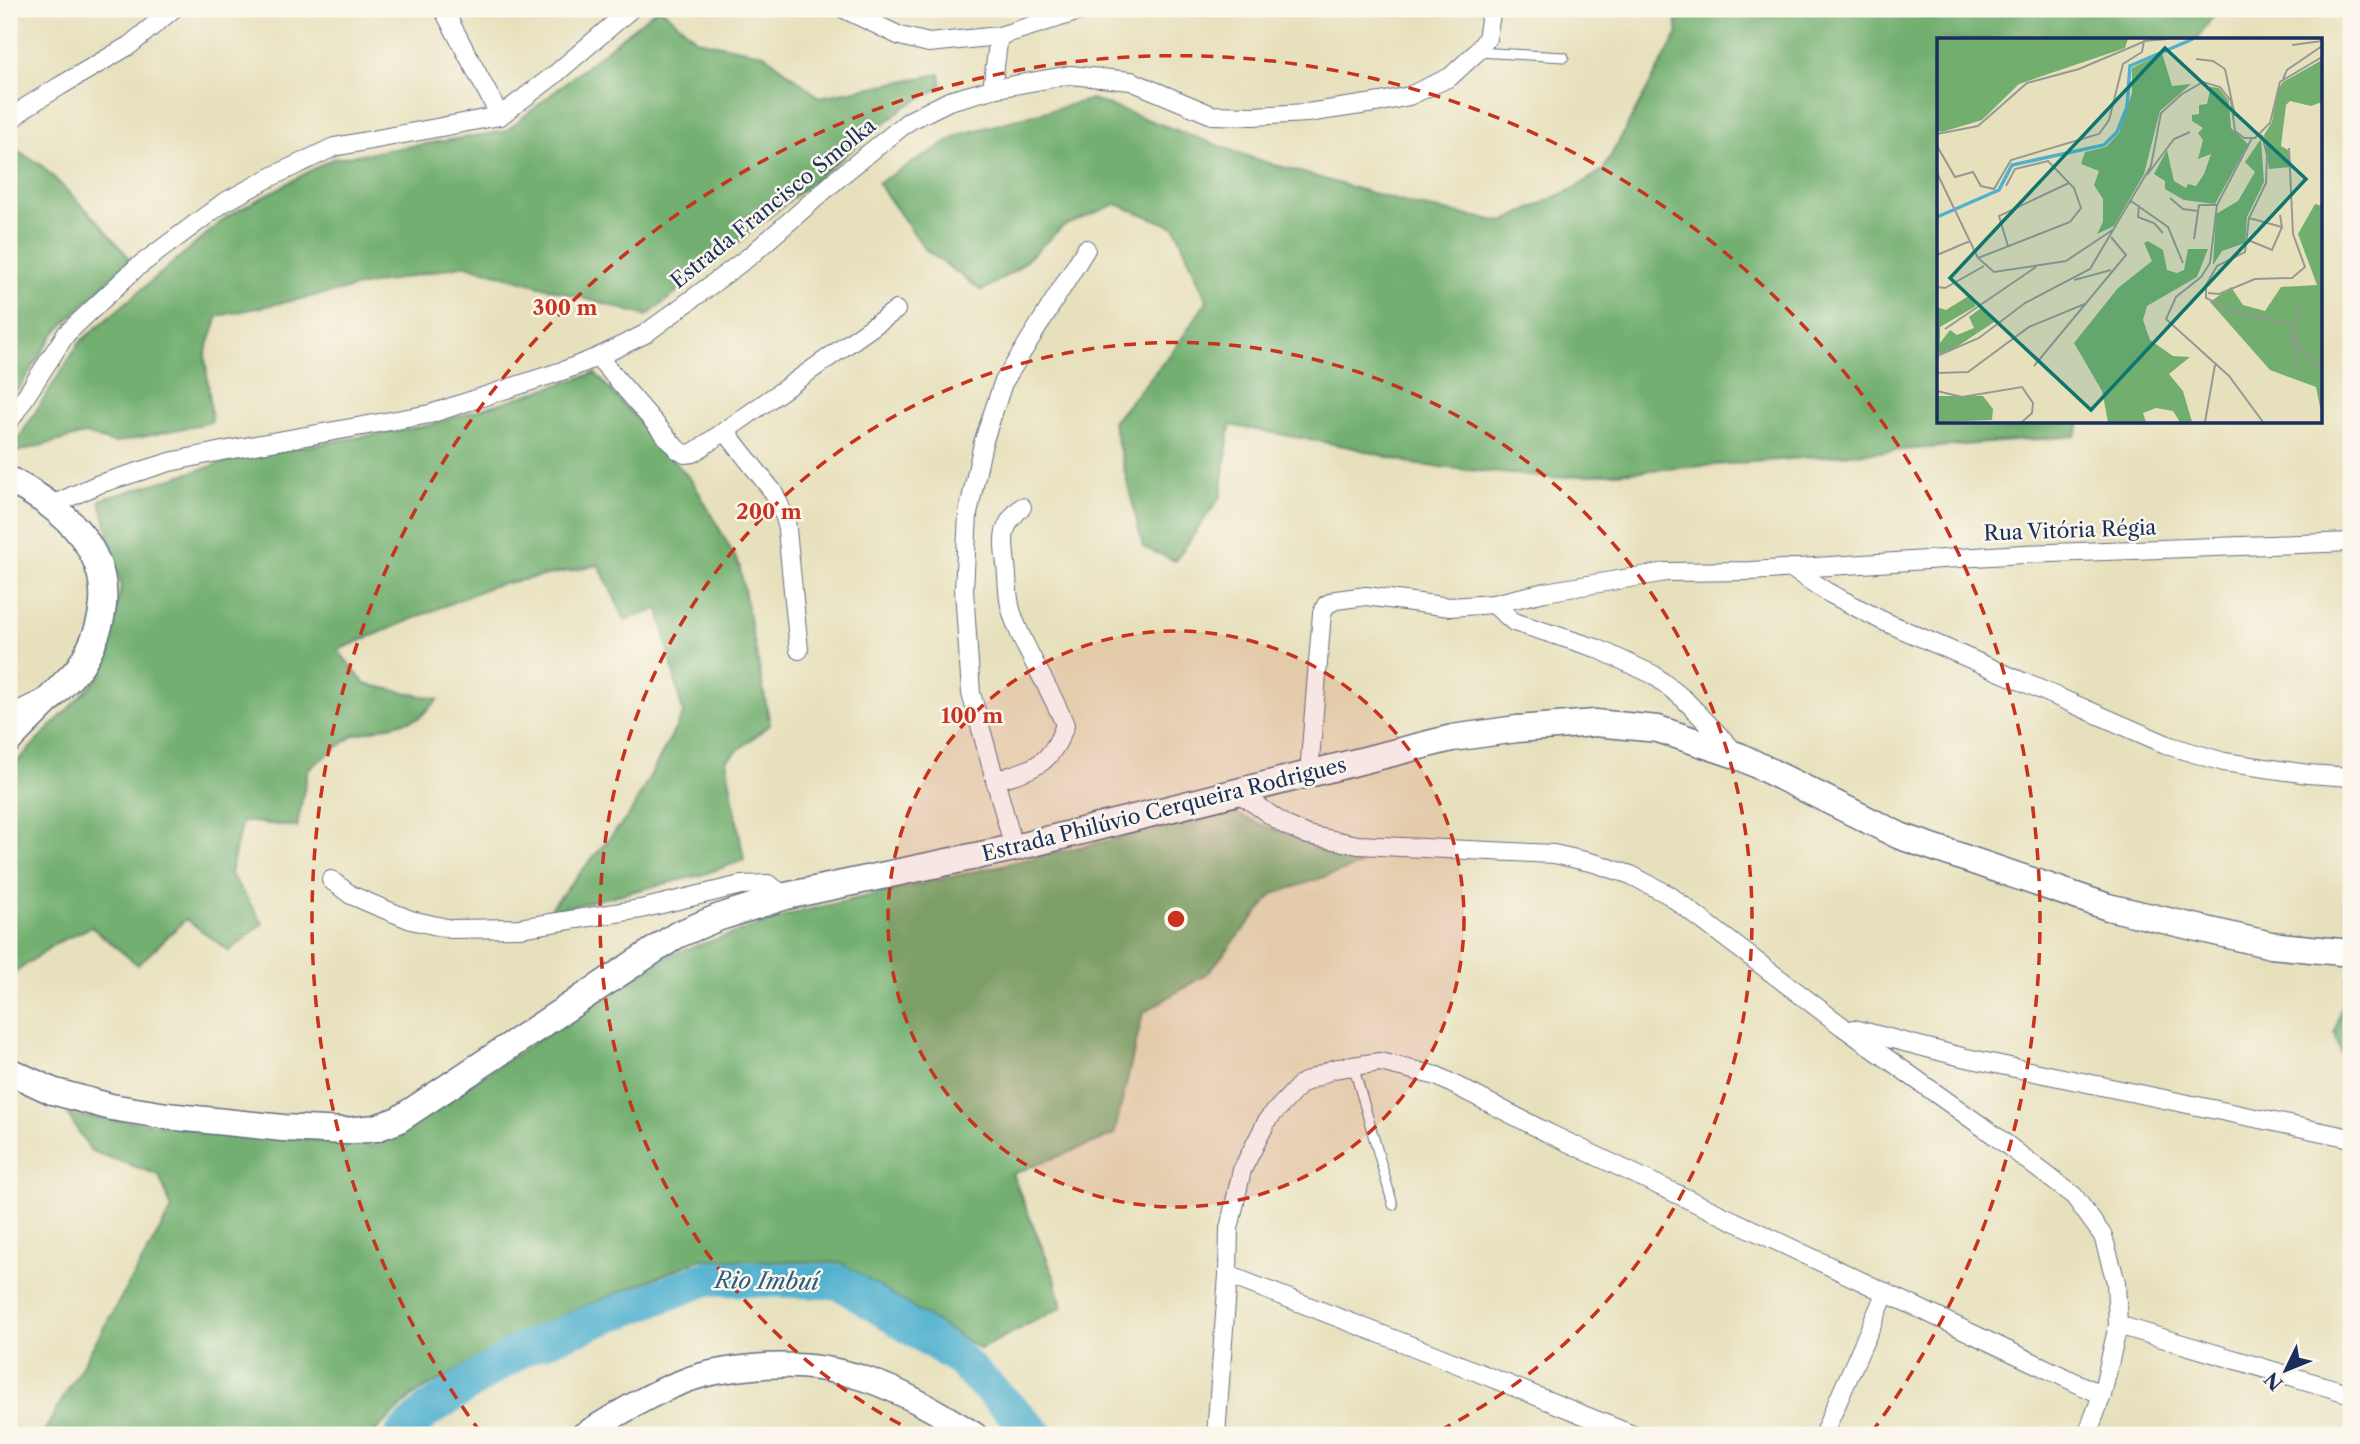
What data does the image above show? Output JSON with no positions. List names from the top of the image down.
{
  "streets": {
    "main road": ["Estrada Philúvio Cerqueira Rodrigues"],
    "street": ["Estrada Francisco Smolka", "Rua Vitória Régia"]
  },
  "crossings": [
    ["Rua Vitória Régia", "Estrada Philúvio Cerqueira Rodrigues"]
  ],
  "water": ["Rio Imbuí"],
  "north": "bottom left",
  "rings": ["300 m", "200 m", "100 m"]
}
